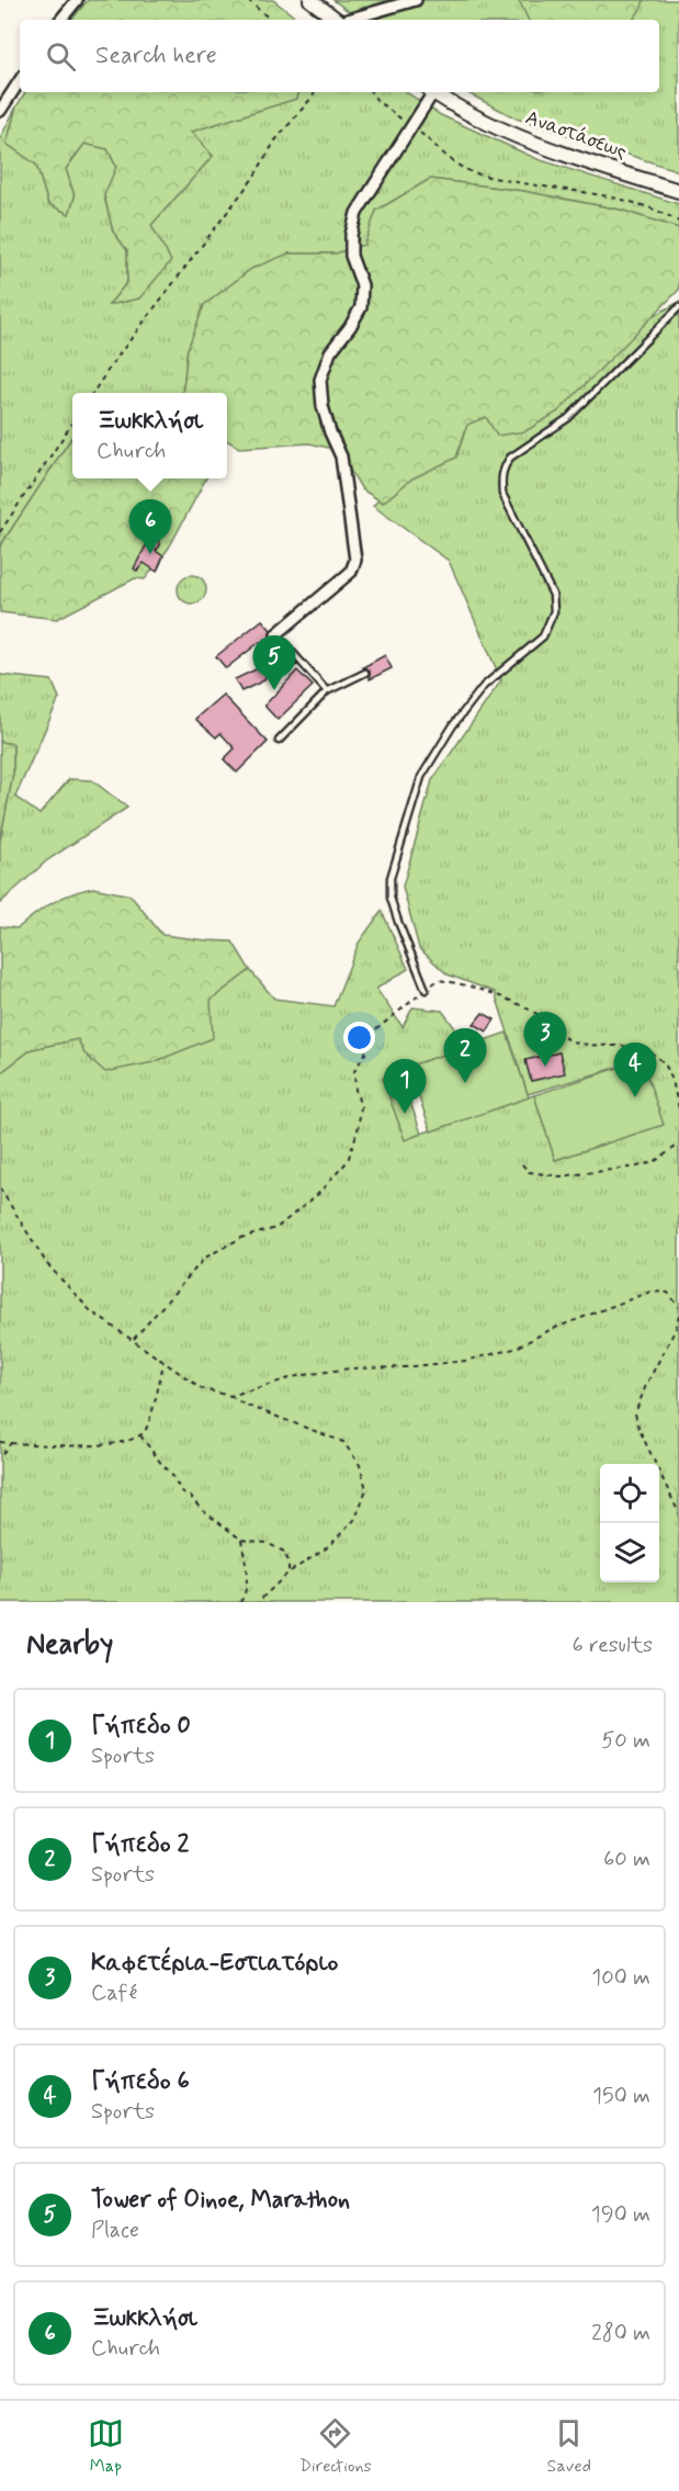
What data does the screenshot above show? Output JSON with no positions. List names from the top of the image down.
{
  "streets": {
    "street": ["Αναστάσεως"]
  },
  "page": {
    "search": "Search here",
    "popup": ["Ξωκκλήσι", "Church"],
    "pins": [
      "6",
      "5",
      "3",
      "2",
      "4",
      "1"
    ],
    "heading": ["Nearby", "6 results"],
    "list": [
      {
        "mark": "1",
        "name": "Γήπεδο 0",
        "note": "Sports",
        "value": "50 m"
      },
      {
        "mark": "2",
        "name": "Γήπεδο 2",
        "note": "Sports",
        "value": "60 m"
      },
      {
        "mark": "3",
        "name": "Καφετέρια-Εστιατόριο",
        "note": "Café",
        "value": "100 m"
      },
      {
        "mark": "4",
        "name": "Γήπεδο 6",
        "note": "Sports",
        "value": "150 m"
      },
      {
        "mark": "5",
        "name": "Tower of Oinoe, Marathon",
        "note": "Place",
        "value": "190 m"
      },
      {
        "mark": "6",
        "name": "Ξωκκλήσι",
        "note": "Church",
        "value": "280 m"
      }
    ],
    "nav": ["Map", "Directions", "Saved"]
  }
}
